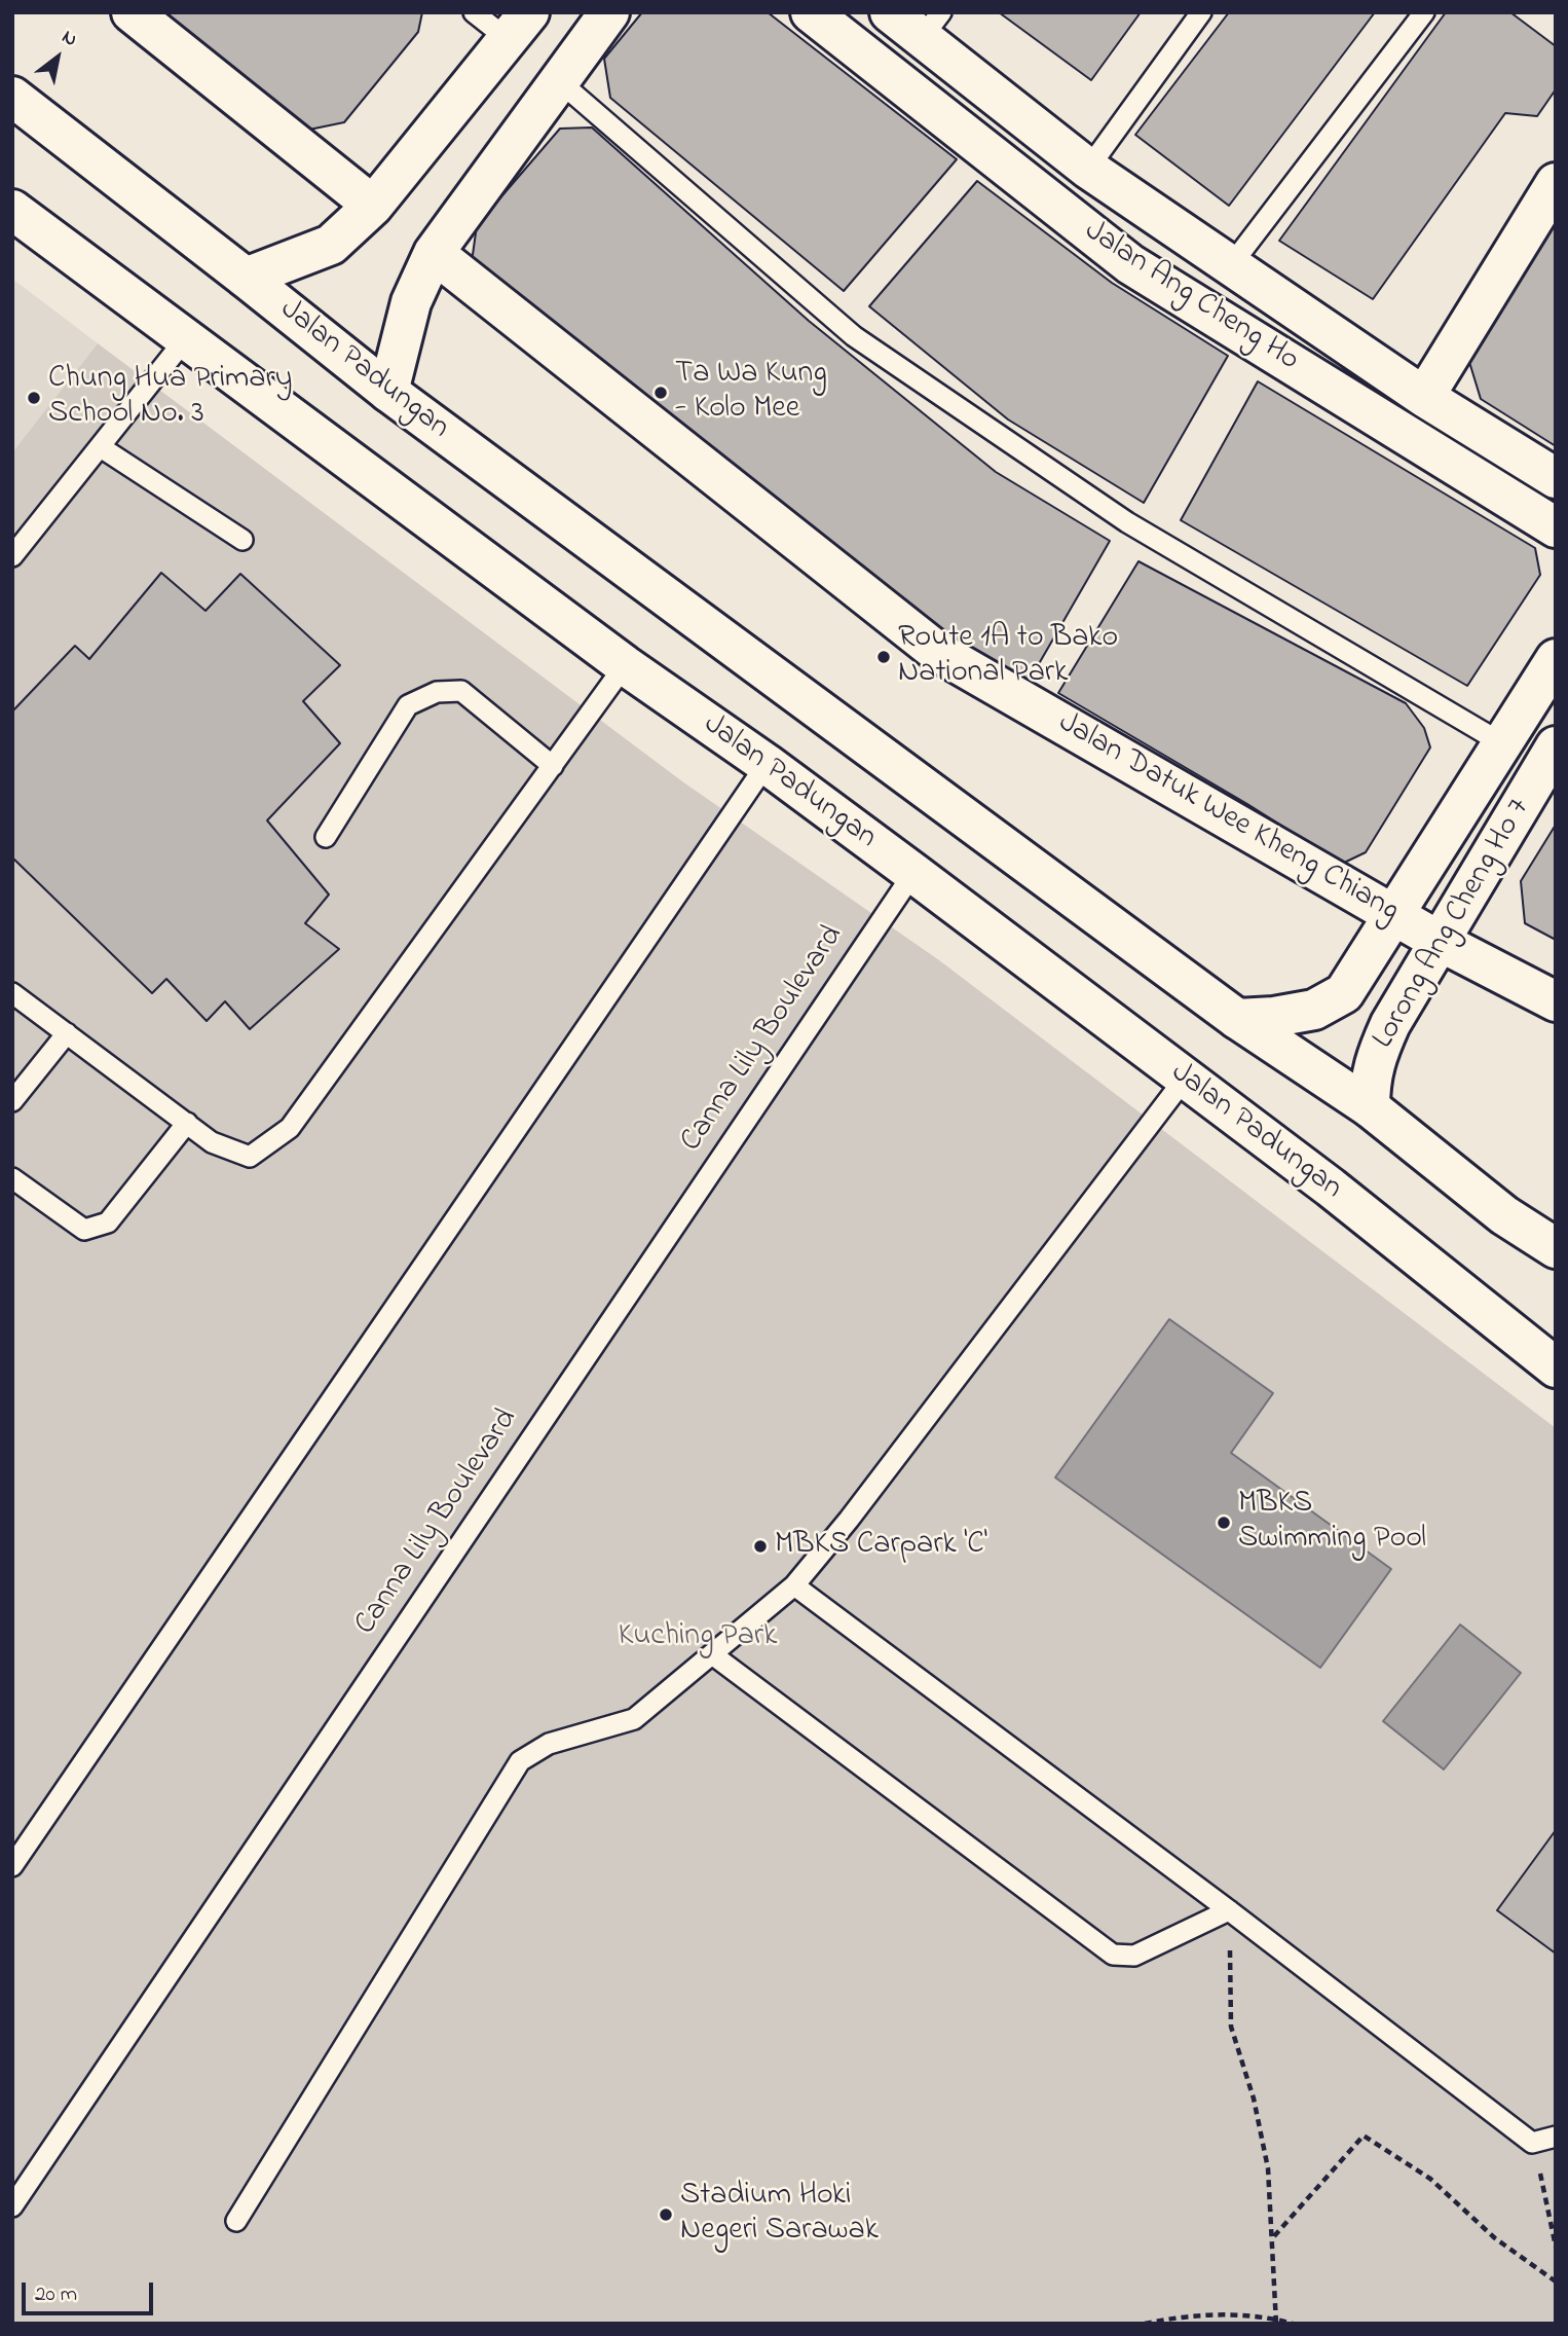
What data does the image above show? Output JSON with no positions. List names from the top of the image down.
{
  "streets": {
    "street": [
      "Jalan Ang Cheng Ho",
      "Jalan Padungan",
      "Jalan Datuk Wee Kheng Chiang",
      "Lorong Ang Cheng Ho 7"
    ],
    "lane": ["Canna Lily Boulevard"]
  },
  "crossings": [
    ["Jalan Padungan", "Lorong Ang Cheng Ho 7"],
    ["Jalan Padungan", "Canna Lily Boulevard"],
    ["Jalan Datuk Wee Kheng Chiang", "Lorong Ang Cheng Ho 7"]
  ],
  "parks": ["Kuching Park"],
  "places": [
    "Ta Wa Kung - Kolo Mee",
    "Chung Hua Primary School No. 3",
    "Route 1A to Bako National Park",
    "MBKS Swimming Pool",
    "MBKS Carpark 'C'",
    "Stadium Hoki Negeri Sarawak"
  ],
  "scale_bar": "20 m",
  "north": "top right"
}
